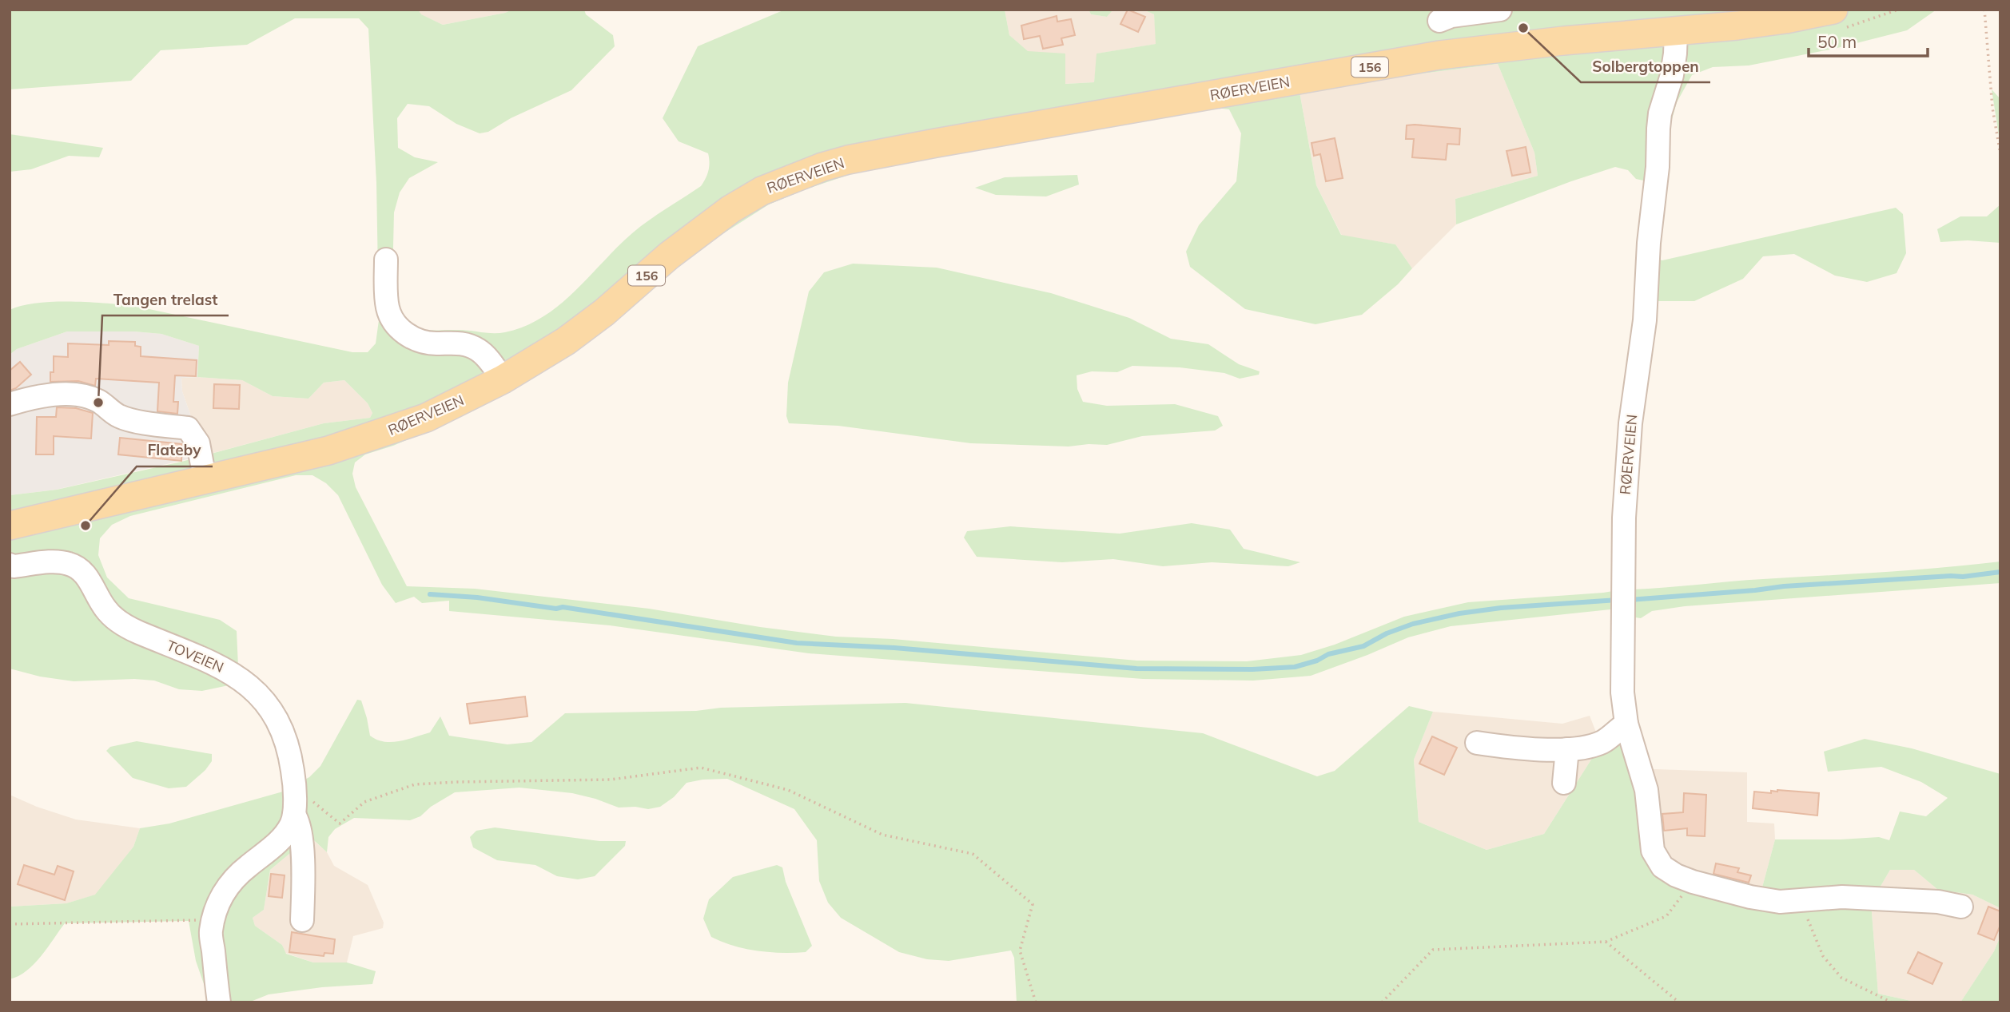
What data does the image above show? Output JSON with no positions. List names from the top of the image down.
{
  "streets": {
    "main road": ["156", "RØERVEIEN"],
    "street": ["TOVEIEN"]
  },
  "places": ["Solbergtoppen", "Tangen trelast", "Flateby"],
  "scale_bar": "50 m"
}
